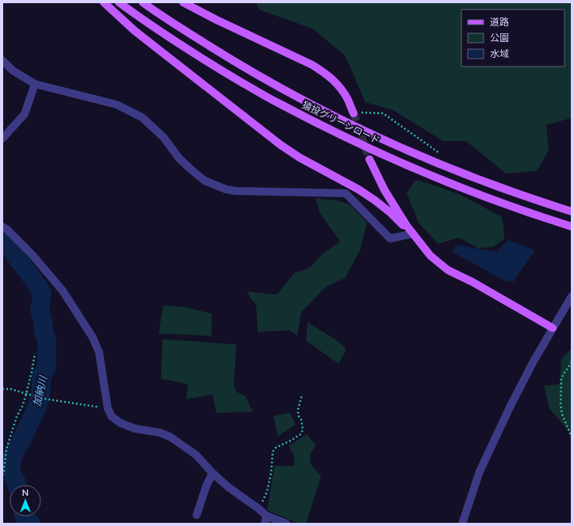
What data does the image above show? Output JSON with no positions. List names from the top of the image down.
{
  "streets": {
    "main road": ["猿投グリーンロード"]
  },
  "water": ["加納川"],
  "legend": ["道路", "公園", "水域"],
  "north": "top"
}
